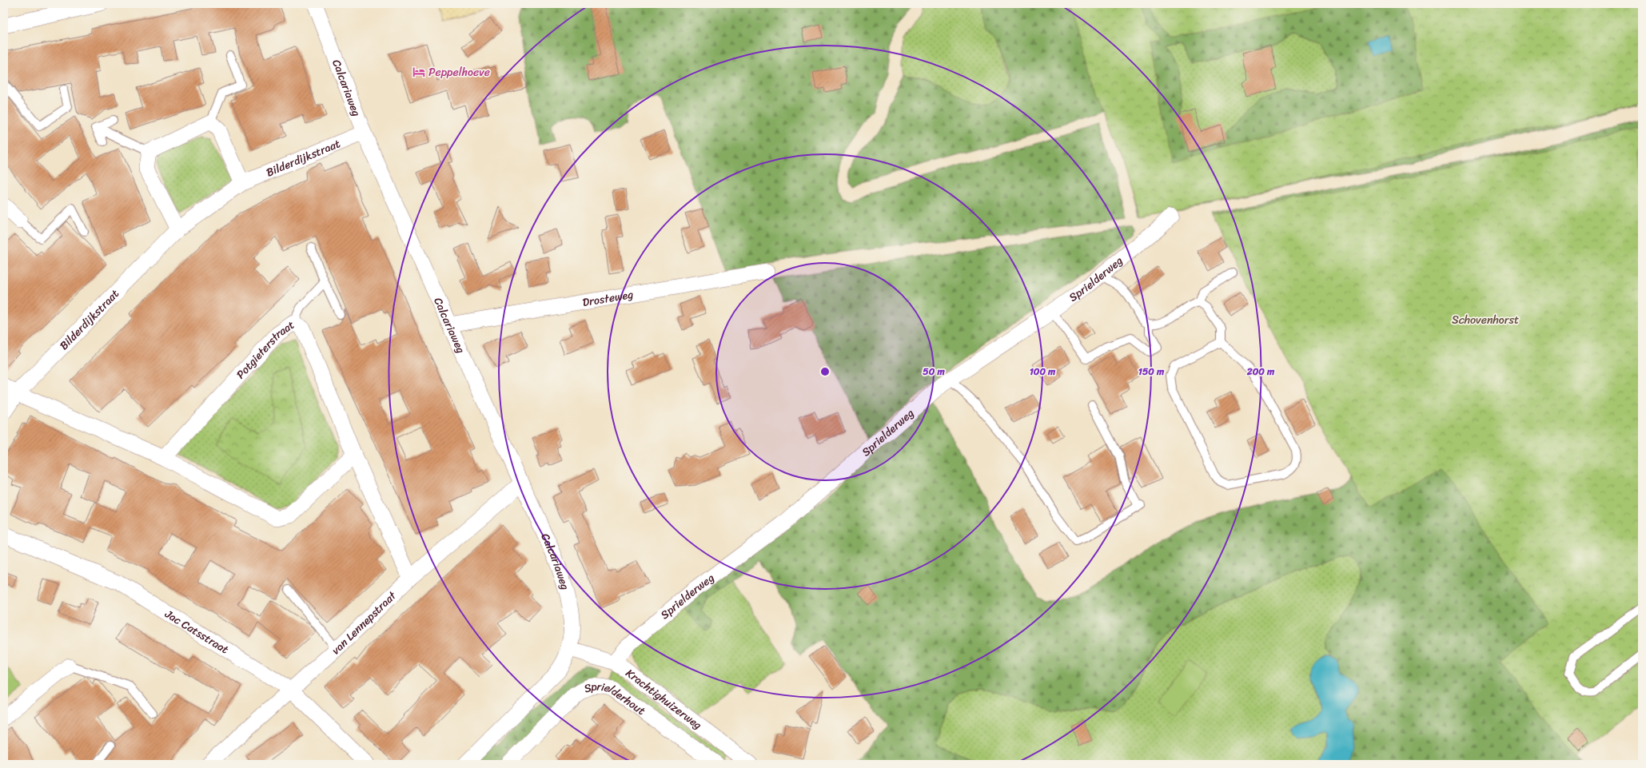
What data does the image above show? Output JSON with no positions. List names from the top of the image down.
{
  "streets": {
    "street": [
      "Calcariaweg",
      "Bilderdijkstraat",
      "Sprielderweg",
      "Drosteweg",
      "Potgieterstraat",
      "van Lennepstraat",
      "Jac Catsstraat",
      "Krachtighuizerweg",
      "Sprielderhout"
    ]
  },
  "crossings": [
    ["Calcariaweg", "Bilderdijkstraat"],
    ["Calcariaweg", "Drosteweg"],
    ["Calcariaweg", "van Lennepstraat"],
    ["Calcariaweg", "Krachtighuizerweg"],
    ["Sprielderweg", "Krachtighuizerweg"],
    ["Potgieterstraat", "van Lennepstraat"],
    ["van Lennepstraat", "Jac Catsstraat"]
  ],
  "parks": ["Schovenhorst"],
  "places": {
    "hotel": ["Peppelhoeve"]
  },
  "rings": [
    "50 m",
    "100 m",
    "150 m",
    "200 m"
  ]
}
